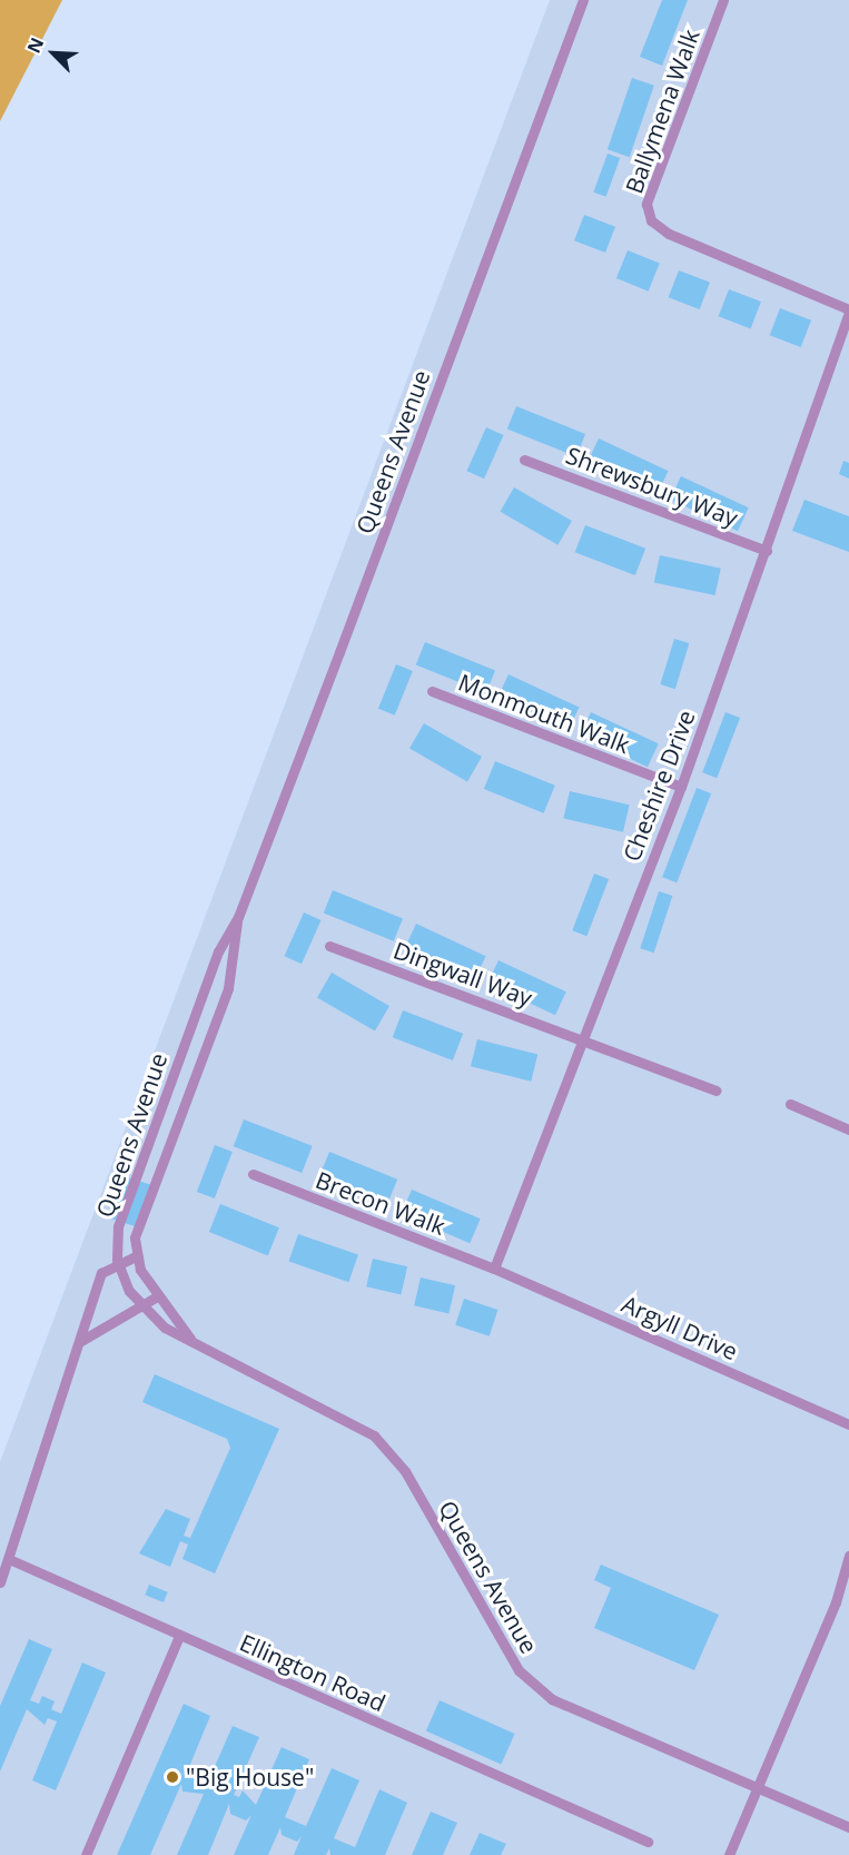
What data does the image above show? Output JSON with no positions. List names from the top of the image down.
{
  "streets": {
    "lane": [
      "Ballymena Walk",
      "Queens Avenue",
      "Shrewsbury Way",
      "Monmouth Walk",
      "Cheshire Drive",
      "Dingwall Way",
      "Brecon Walk",
      "Argyll Drive",
      "Ellington Road"
    ]
  },
  "crossings": [
    ["Ballymena Walk", "Cheshire Drive"],
    ["Shrewsbury Way", "Cheshire Drive"],
    ["Monmouth Walk", "Cheshire Drive"],
    ["Cheshire Drive", "Dingwall Way"],
    ["Cheshire Drive", "Brecon Walk"],
    ["Cheshire Drive", "Argyll Drive"],
    ["Brecon Walk", "Argyll Drive"]
  ],
  "places": ["\"Big House\""],
  "north": "top left"
}
